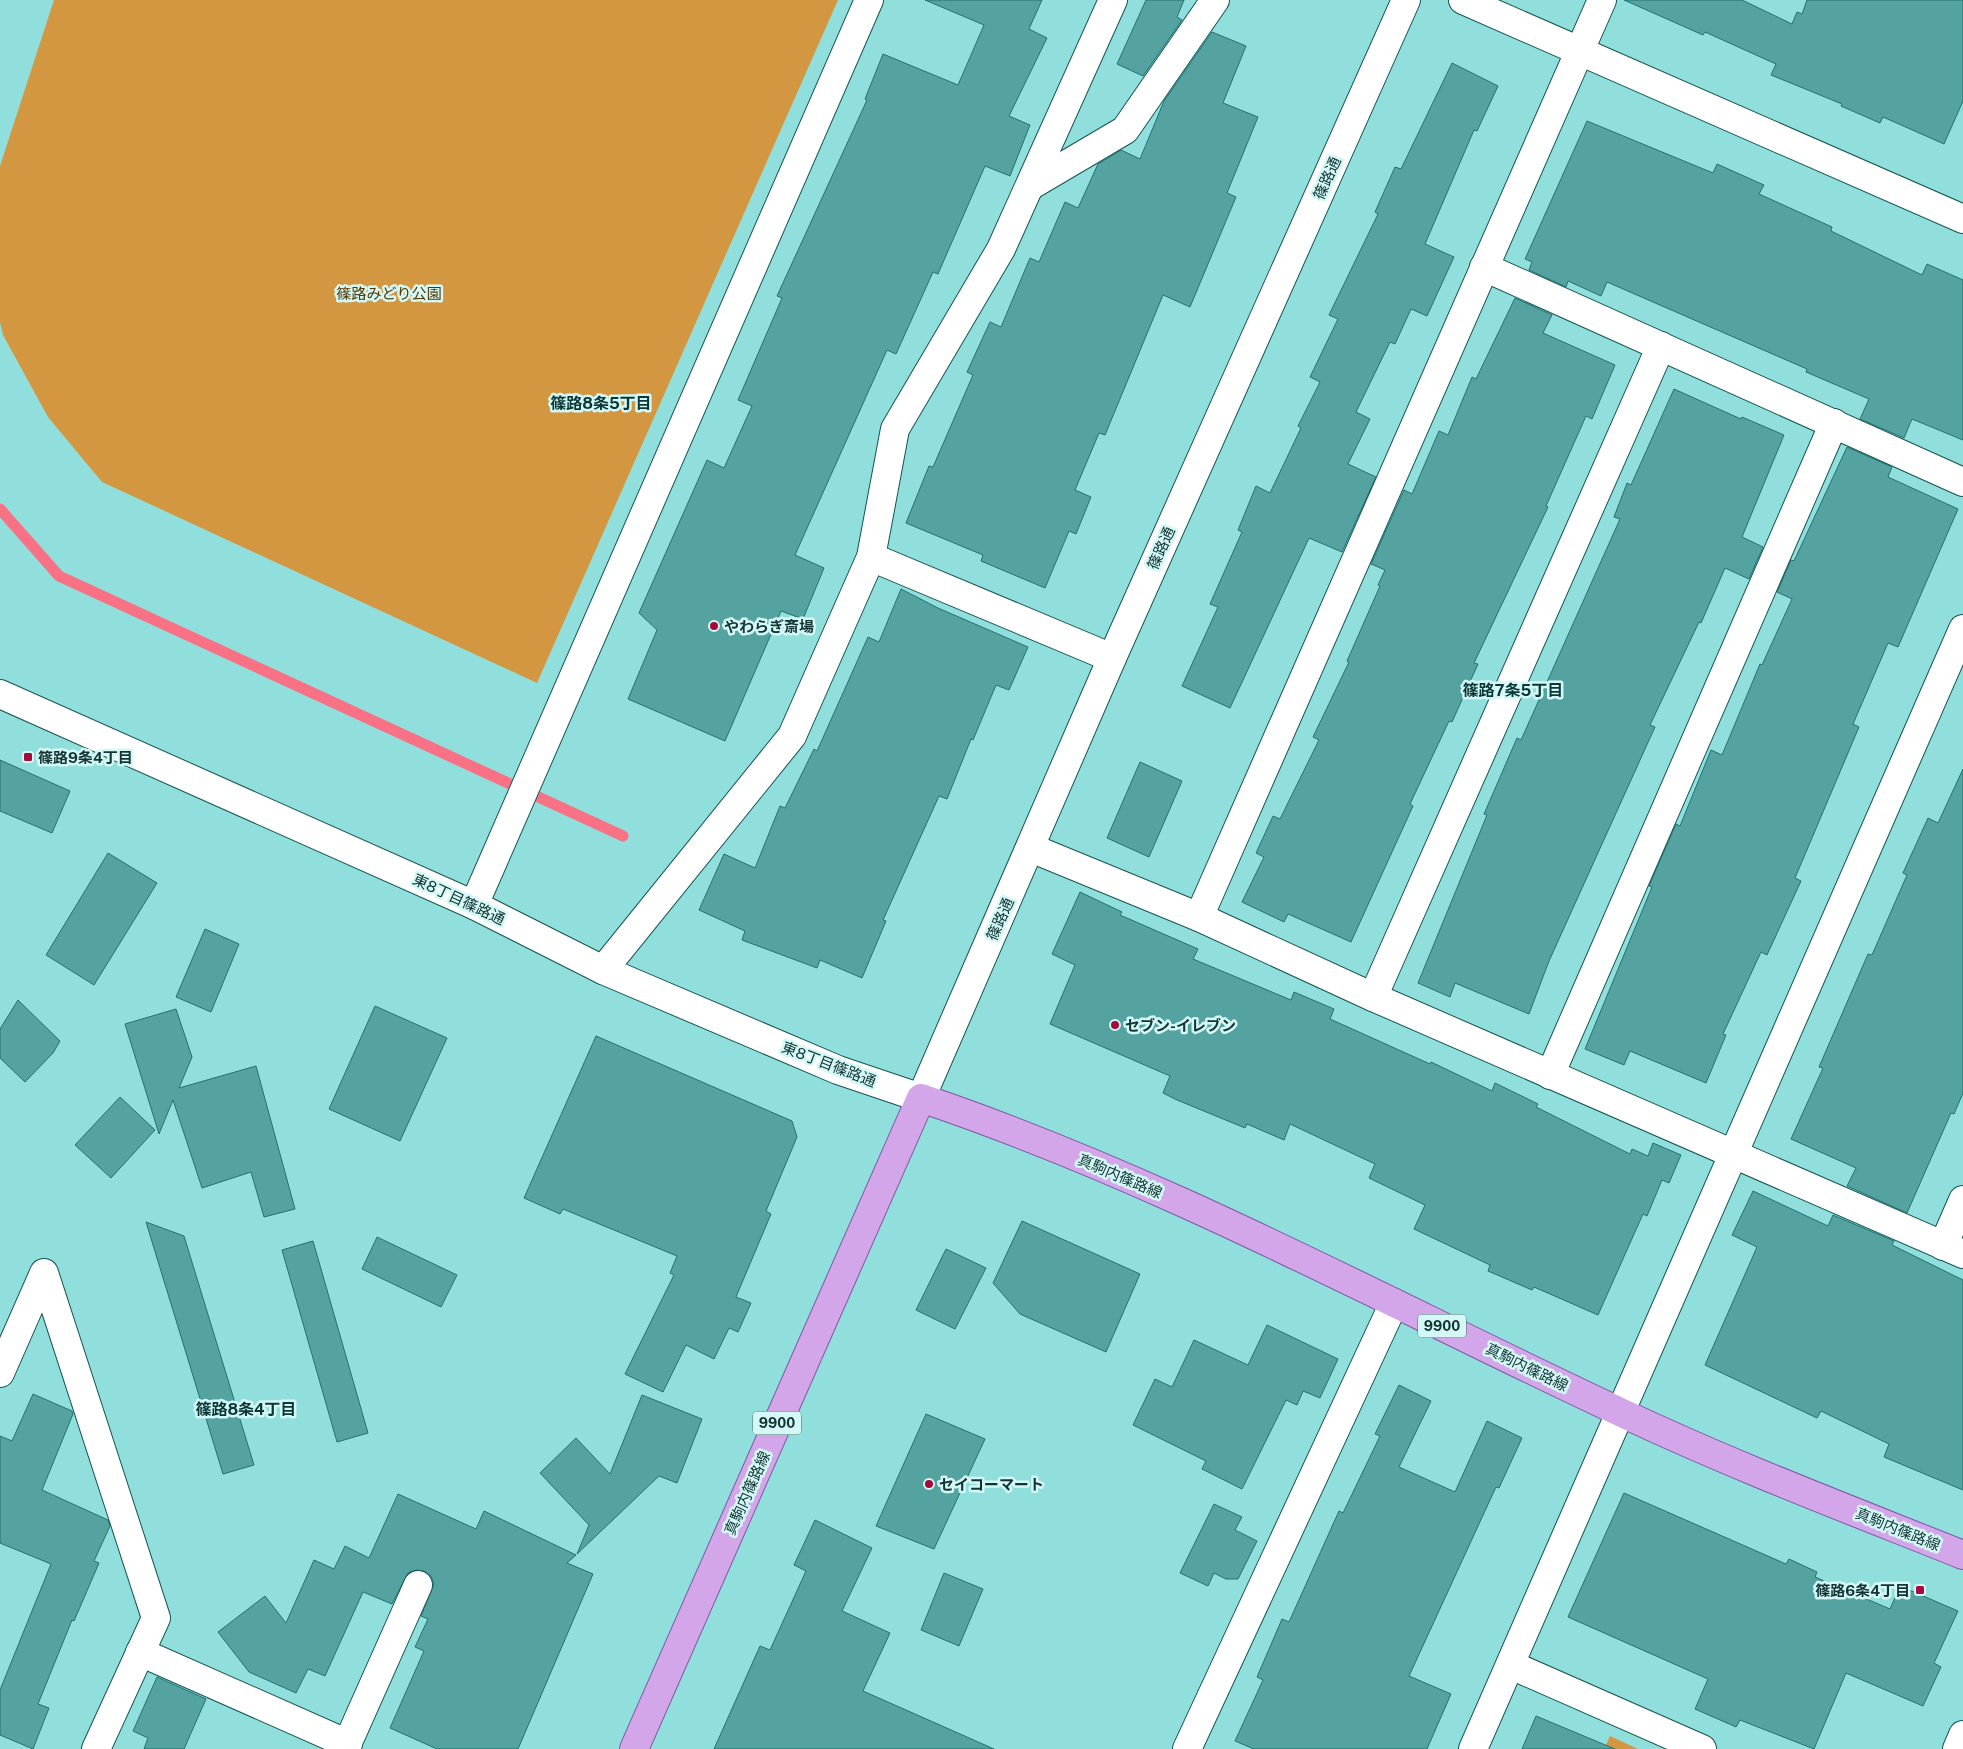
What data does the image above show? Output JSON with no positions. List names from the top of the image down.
{
  "streets": {
    "main road": ["真駒内篠路線", "9900"],
    "street": ["篠路通", "東8丁目篠路通"]
  },
  "crossings": [
    ["篠路通", "東8丁目篠路通"],
    ["篠路通", "真駒内篠路線"],
    ["東8丁目篠路通", "真駒内篠路線"]
  ],
  "districts": ["篠路8条5丁目", "篠路7条5丁目", "篠路8条4丁目"],
  "parks": ["篠路みどり公園"],
  "places": {
    "other": ["やわらぎ斎場", "セブン-イレブン", "セイコーマート"],
    "transit": ["篠路9条4丁目", "篠路6条4丁目"]
  }
}
